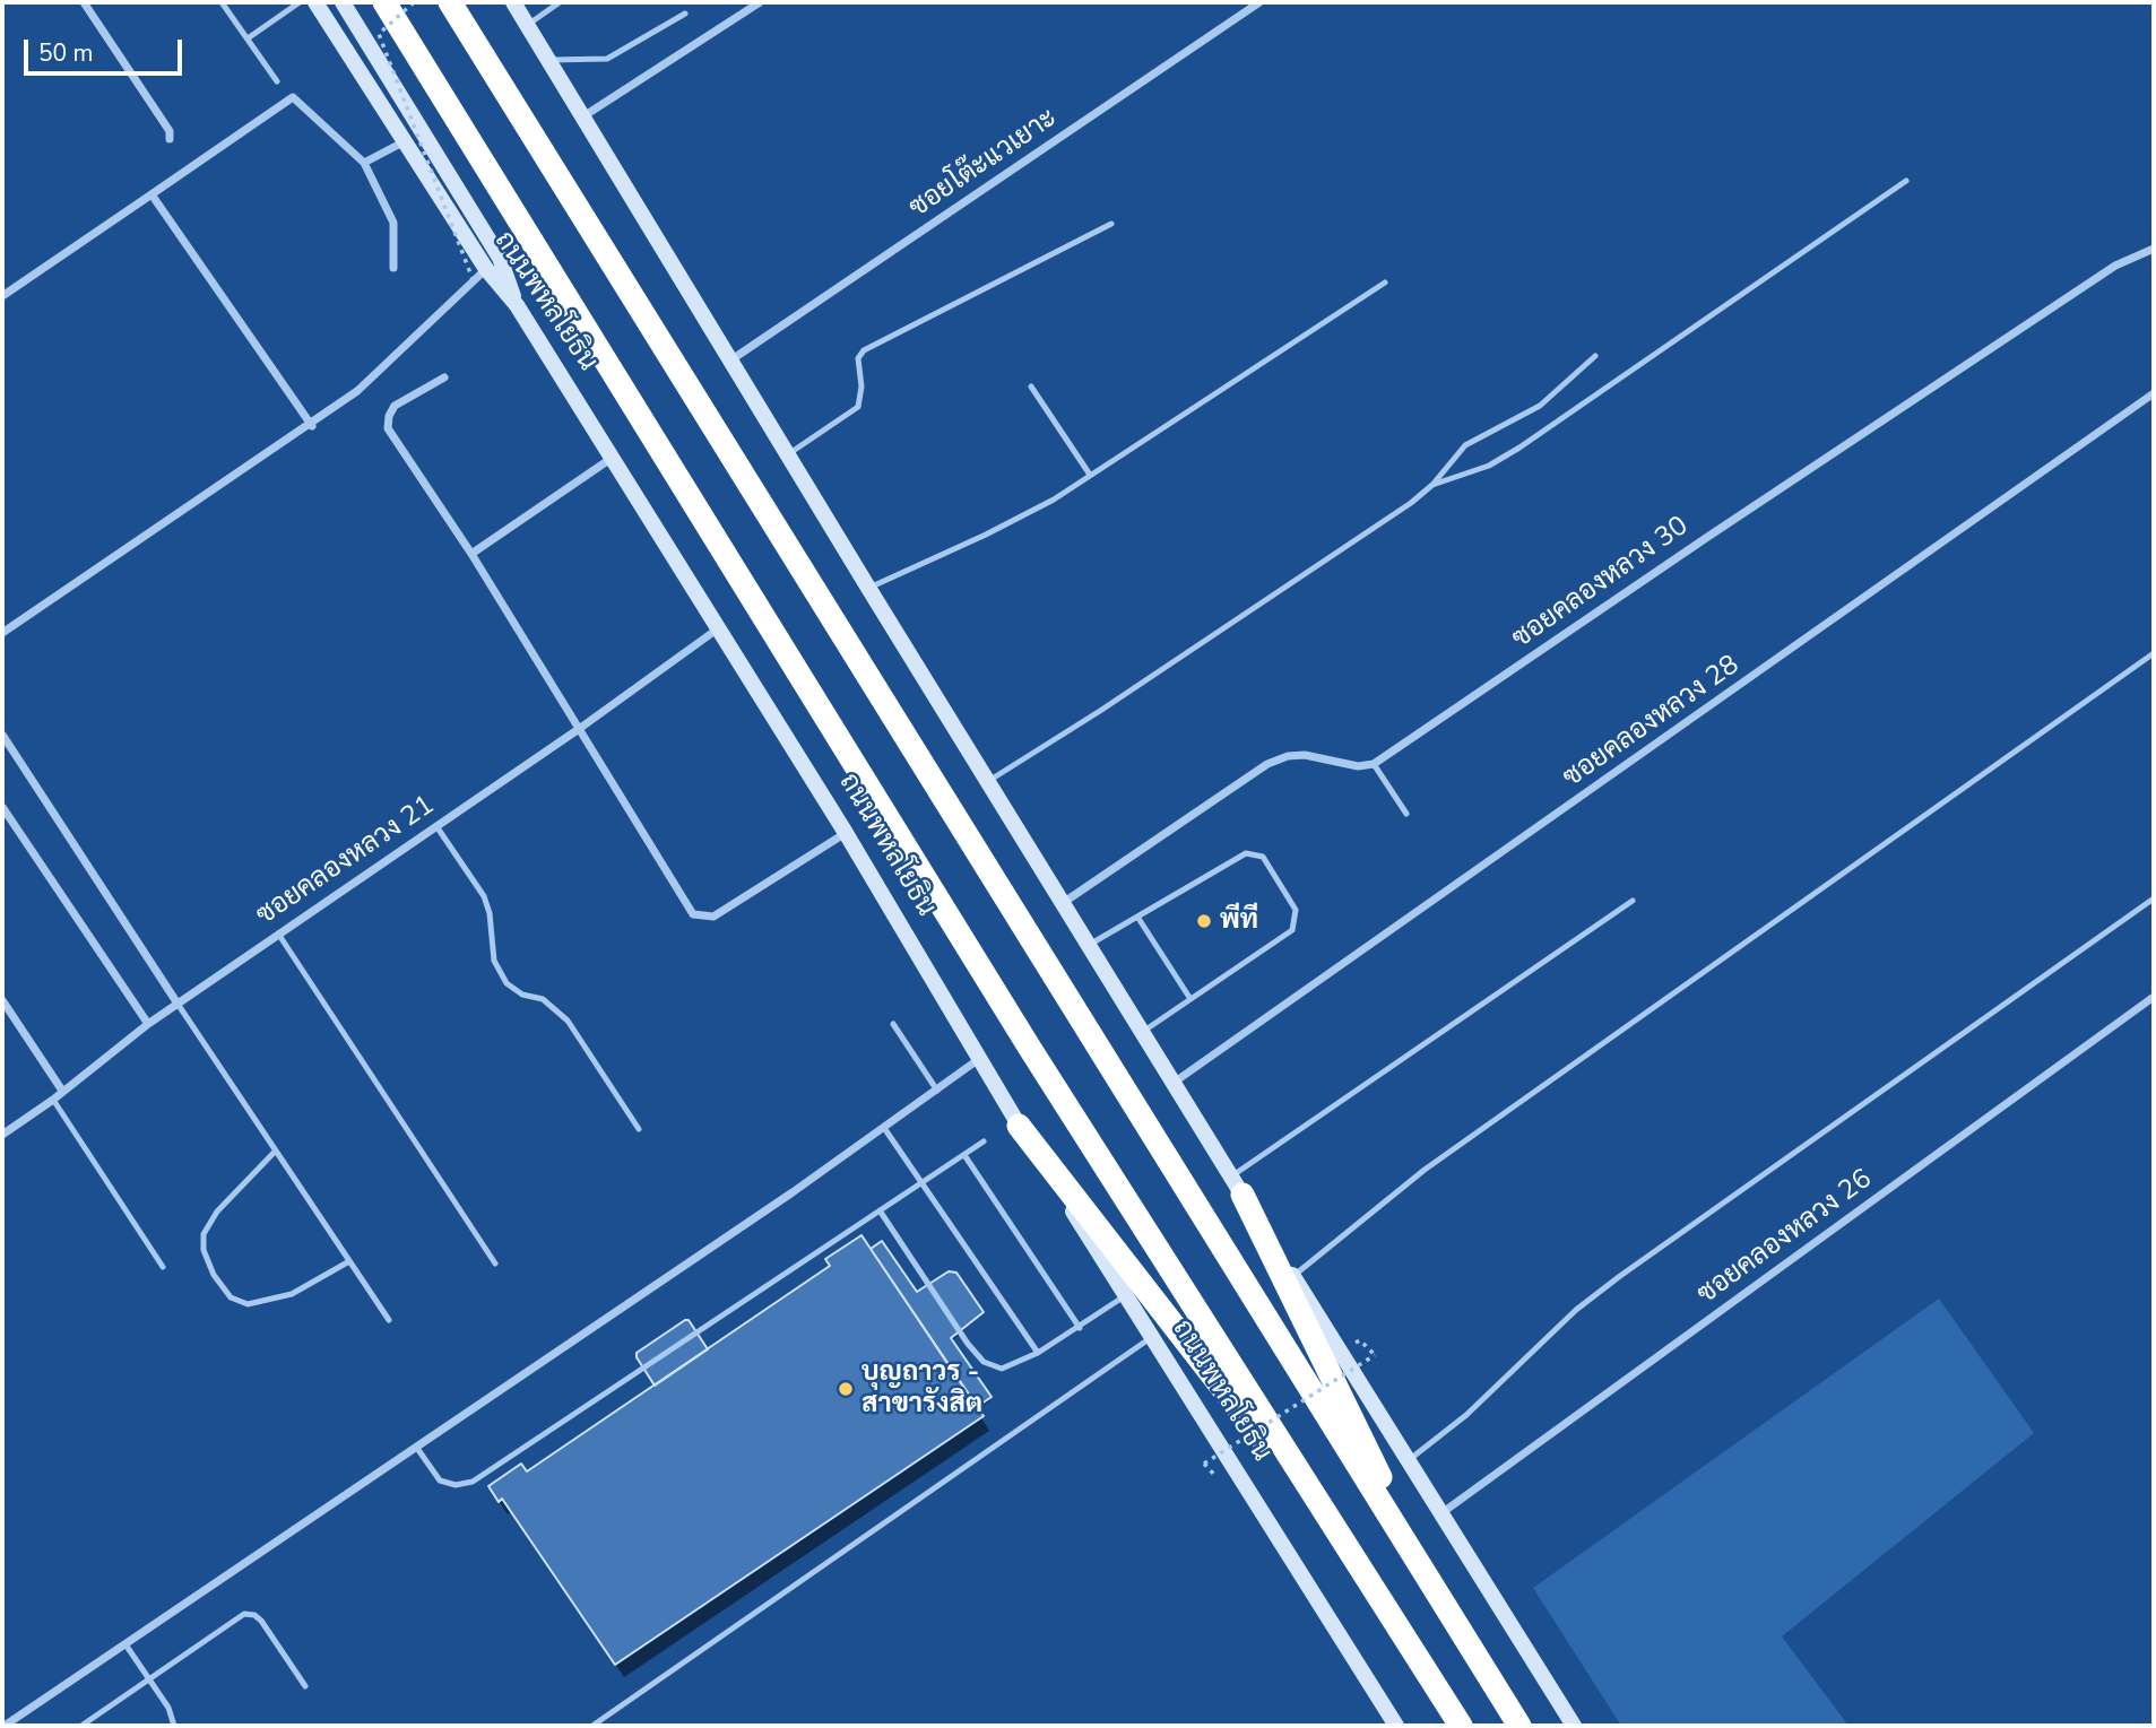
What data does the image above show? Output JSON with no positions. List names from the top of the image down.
{
  "streets": {
    "highway": ["ถนนพหลโยธิน"],
    "street": [
      "ซอยโต๊ะแวเยาะ",
      "ซอยคลองหลวง 30",
      "ซอยคลองหลวง 28",
      "ซอยคลองหลวง 21",
      "ซอยคลองหลวง 26"
    ]
  },
  "crossings": [
    ["ถนนพหลโยธิน", "ซอยคลองหลวง 21"]
  ],
  "places": ["พีที", "บุญถาวร - สาขารังสิต"],
  "scale_bar": "50 m"
}
